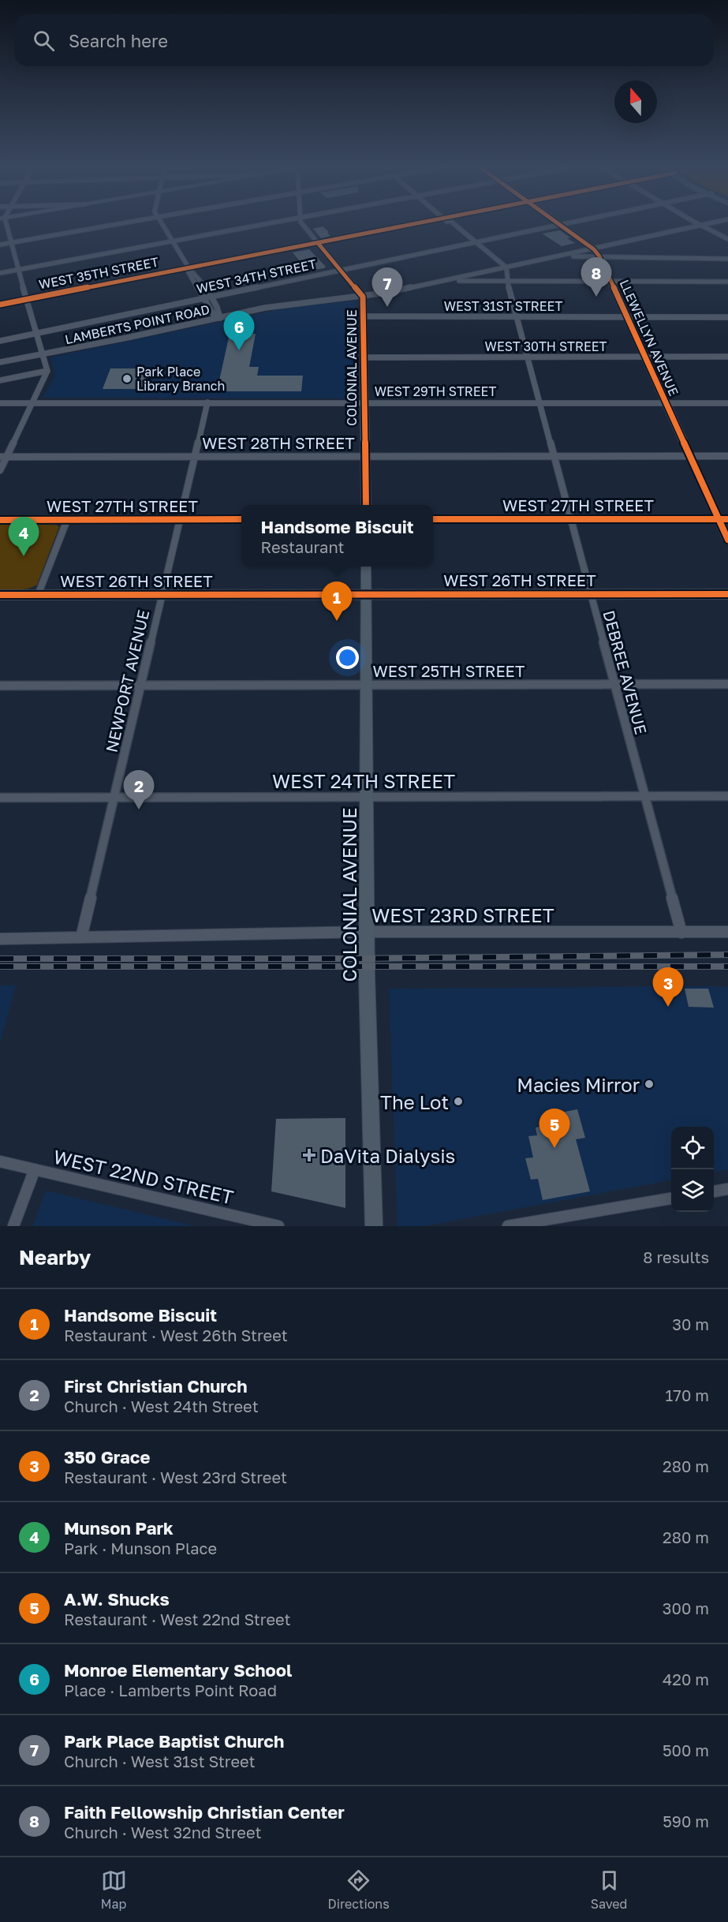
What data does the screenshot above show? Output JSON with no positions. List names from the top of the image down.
{
  "streets": {
    "main road": ["WEST 27TH STREET", "WEST 26TH STREET"],
    "street": [
      "WEST 35TH STREET",
      "WEST 34TH STREET",
      "WEST 31ST STREET",
      "LAMBERTS POINT ROAD",
      "LLEWELLYN AVENUE",
      "WEST 30TH STREET",
      "COLONIAL AVENUE",
      "WEST 29TH STREET",
      "WEST 28TH STREET",
      "WEST 25TH STREET",
      "DEBREE AVENUE",
      "NEWPORT AVENUE",
      "WEST 24TH STREET",
      "WEST 23RD STREET",
      "WEST 22ND STREET"
    ]
  },
  "crossings": [
    ["WEST 35TH STREET", "COLONIAL AVENUE"],
    ["WEST 34TH STREET", "LLEWELLYN AVENUE"],
    ["WEST 34TH STREET", "COLONIAL AVENUE"],
    ["WEST 34TH STREET", "DEBREE AVENUE"],
    ["WEST 31ST STREET", "LLEWELLYN AVENUE"],
    ["WEST 31ST STREET", "COLONIAL AVENUE"],
    ["WEST 31ST STREET", "DEBREE AVENUE"],
    ["LAMBERTS POINT ROAD", "COLONIAL AVENUE"],
    ["LLEWELLYN AVENUE", "WEST 30TH STREET"],
    ["LLEWELLYN AVENUE", "WEST 29TH STREET"],
    ["LLEWELLYN AVENUE", "WEST 28TH STREET"],
    ["LLEWELLYN AVENUE", "WEST 27TH STREET"],
    ["WEST 30TH STREET", "COLONIAL AVENUE"],
    ["WEST 30TH STREET", "DEBREE AVENUE"],
    ["COLONIAL AVENUE", "WEST 29TH STREET"],
    ["COLONIAL AVENUE", "WEST 28TH STREET"],
    ["COLONIAL AVENUE", "WEST 26TH STREET"],
    ["COLONIAL AVENUE", "WEST 25TH STREET"],
    ["COLONIAL AVENUE", "WEST 24TH STREET"],
    ["COLONIAL AVENUE", "WEST 23RD STREET"],
    ["WEST 29TH STREET", "DEBREE AVENUE"],
    ["WEST 29TH STREET", "NEWPORT AVENUE"],
    ["WEST 28TH STREET", "DEBREE AVENUE"],
    ["WEST 28TH STREET", "NEWPORT AVENUE"],
    ["WEST 27TH STREET", "DEBREE AVENUE"],
    ["WEST 27TH STREET", "NEWPORT AVENUE"],
    ["WEST 26TH STREET", "DEBREE AVENUE"],
    ["WEST 26TH STREET", "NEWPORT AVENUE"],
    ["WEST 25TH STREET", "DEBREE AVENUE"],
    ["WEST 25TH STREET", "NEWPORT AVENUE"],
    ["DEBREE AVENUE", "WEST 24TH STREET"],
    ["DEBREE AVENUE", "WEST 23RD STREET"],
    ["NEWPORT AVENUE", "WEST 24TH STREET"],
    ["NEWPORT AVENUE", "WEST 23RD STREET"]
  ],
  "places": {
    "other": ["Park Place Library Branch", "Macies Mirror", "The Lot"],
    "health": ["DaVita Dialysis"]
  },
  "north": "top",
  "page": {
    "search": "Search here",
    "pins": [
      "8",
      "7",
      "6",
      "4",
      "1",
      "2",
      "3",
      "5"
    ],
    "popup": ["Handsome Biscuit", "Restaurant"],
    "heading": ["Nearby", "8 results"],
    "list": [
      {
        "mark": "1",
        "name": "Handsome Biscuit",
        "note": "Restaurant · West 26th Street",
        "value": "30 m"
      },
      {
        "mark": "2",
        "name": "First Christian Church",
        "note": "Church · West 24th Street",
        "value": "170 m"
      },
      {
        "mark": "3",
        "name": "350 Grace",
        "note": "Restaurant · West 23rd Street",
        "value": "280 m"
      },
      {
        "mark": "4",
        "name": "Munson Park",
        "note": "Park · Munson Place",
        "value": "280 m"
      },
      {
        "mark": "5",
        "name": "A.W. Shucks",
        "note": "Restaurant · West 22nd Street",
        "value": "300 m"
      },
      {
        "mark": "6",
        "name": "Monroe Elementary School",
        "note": "Place · Lamberts Point Road",
        "value": "420 m"
      },
      {
        "mark": "7",
        "name": "Park Place Baptist Church",
        "note": "Church · West 31st Street",
        "value": "500 m"
      },
      {
        "mark": "8",
        "name": "Faith Fellowship Christian Center",
        "note": "Church · West 32nd Street",
        "value": "590 m"
      }
    ],
    "nav": ["Map", "Directions", "Saved"]
  }
}
